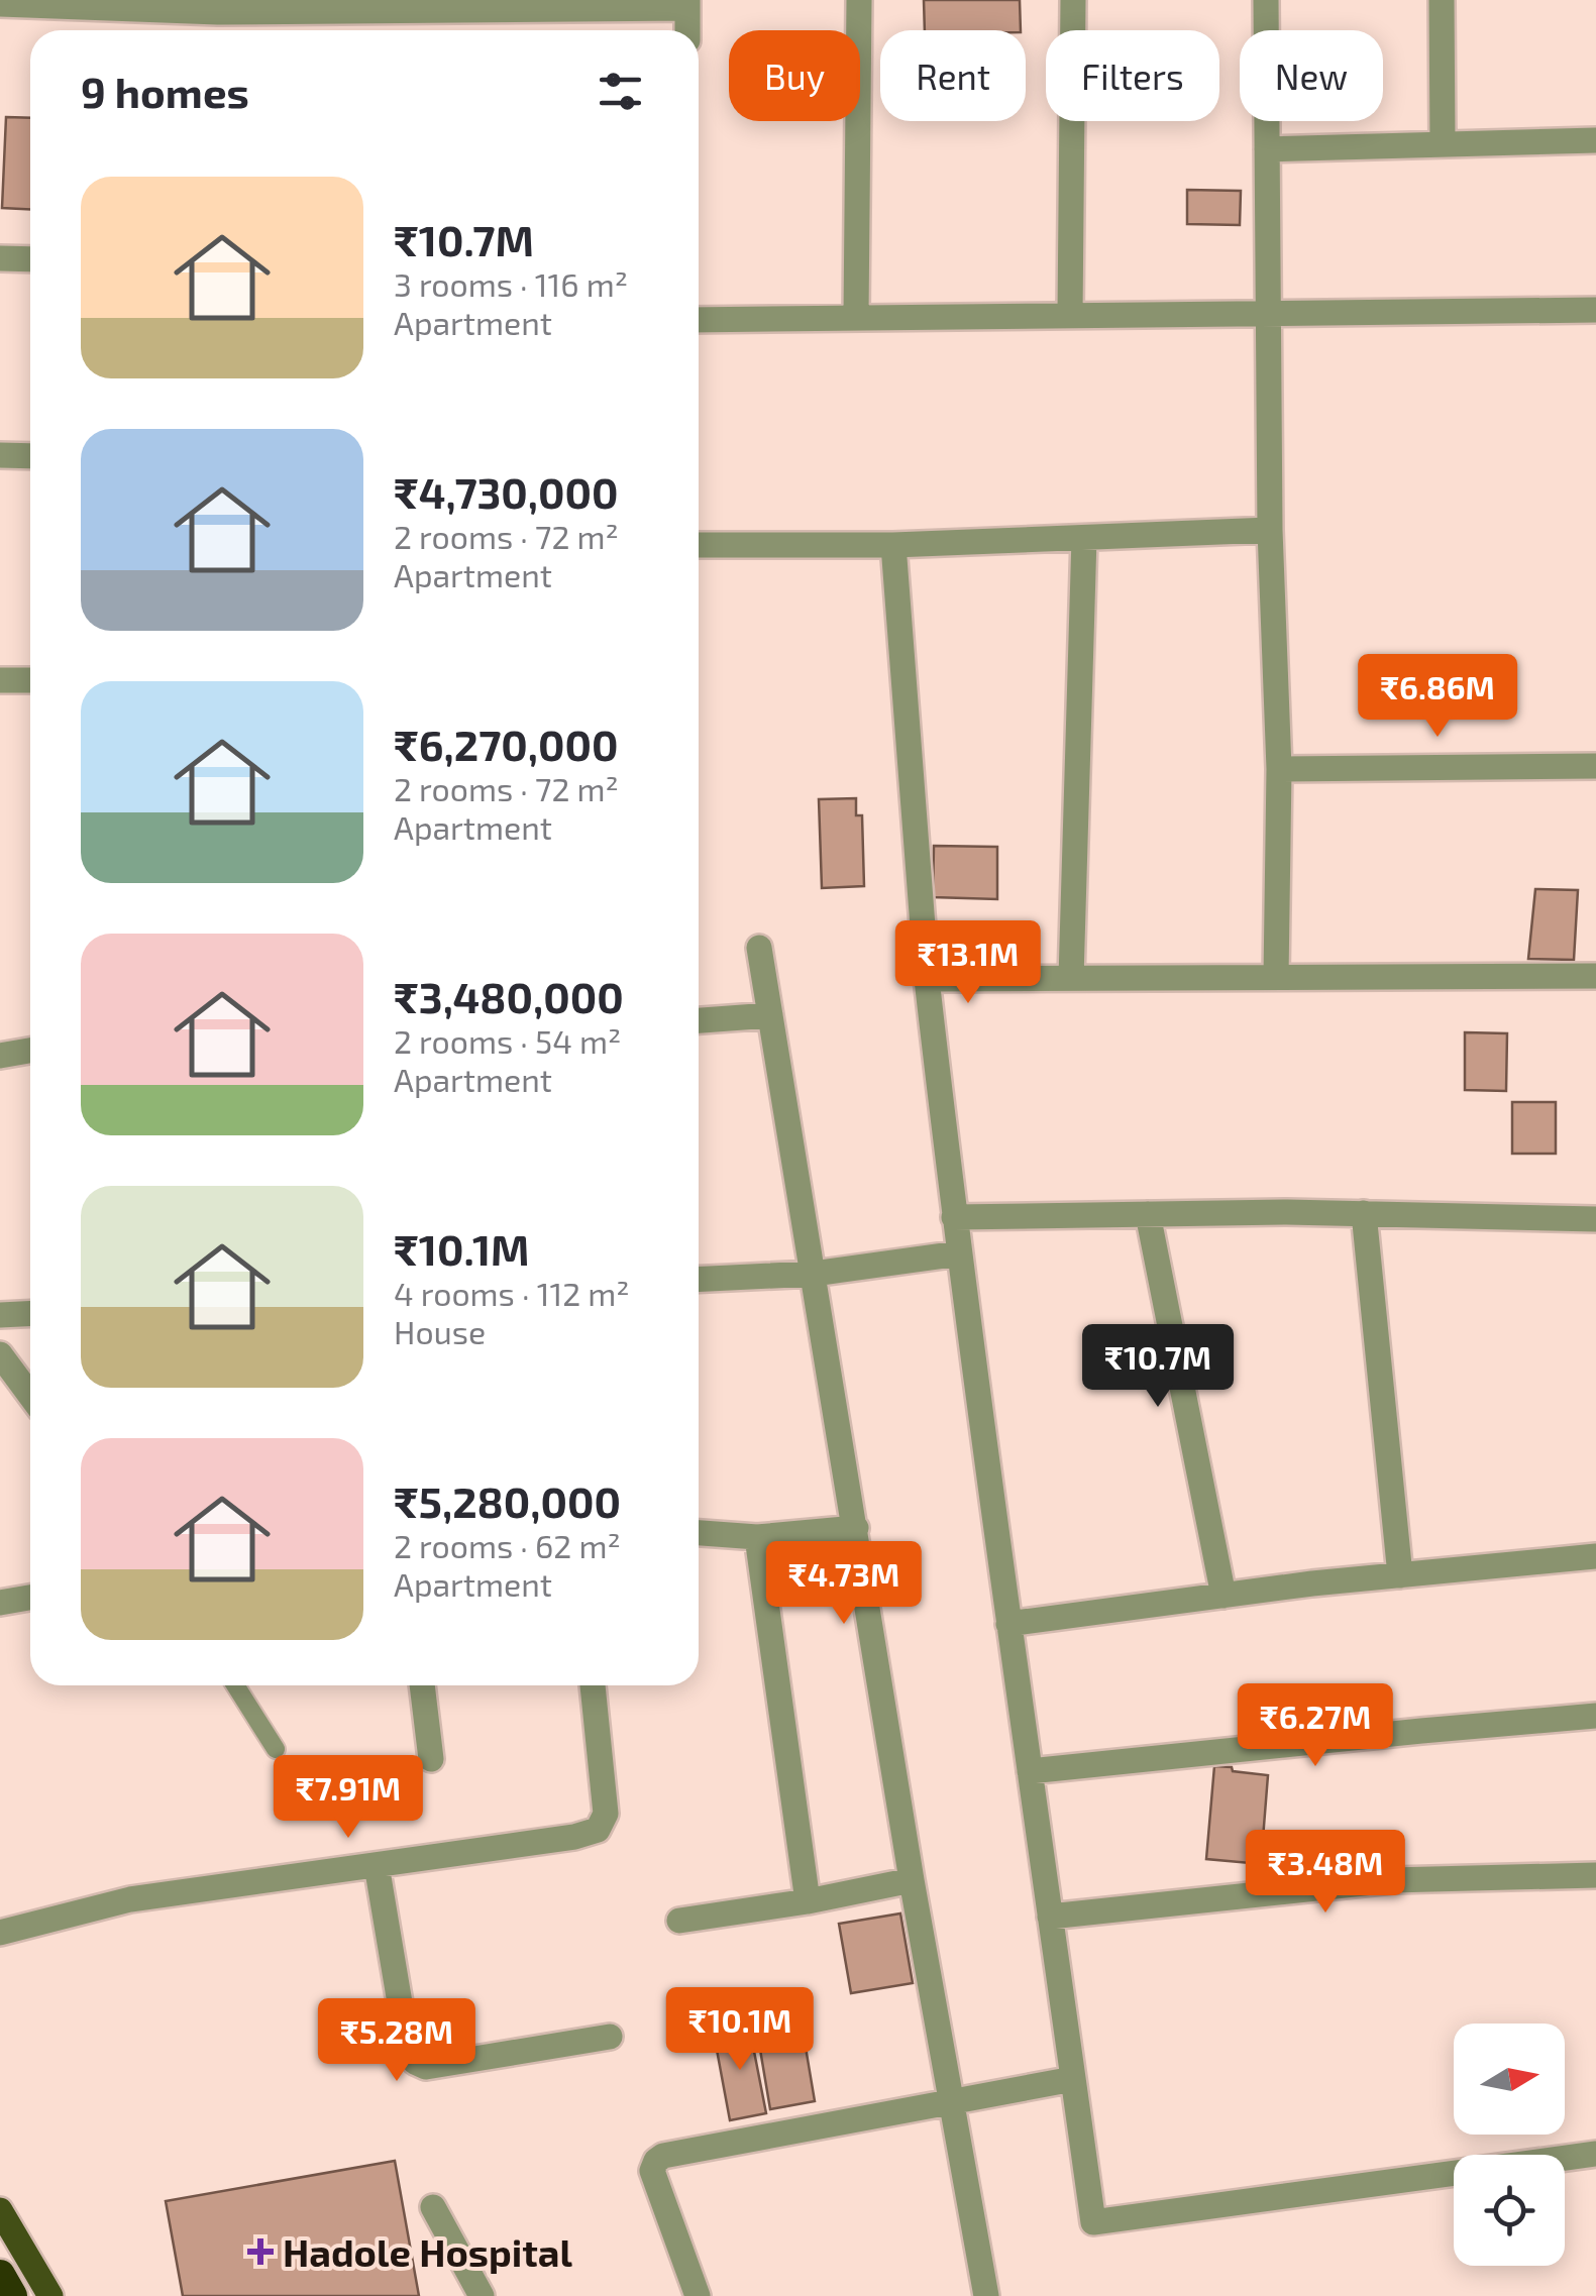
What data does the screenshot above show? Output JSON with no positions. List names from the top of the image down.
{
  "places": {
    "health": ["Hadole Hospital"]
  },
  "north": "right",
  "page": {
    "chip": [
      "Buy",
      "Rent",
      "Filters",
      "New"
    ],
    "heading": "9 homes",
    "list": [
      {
        "name": "₹10.7M",
        "note": "3 rooms · 116 m² · Apartment"
      },
      {
        "name": "₹4,730,000",
        "note": "2 rooms · 72 m² · Apartment"
      },
      {
        "name": "₹6,270,000",
        "note": "2 rooms · 72 m² · Apartment"
      },
      {
        "name": "₹3,480,000",
        "note": "2 rooms · 54 m² · Apartment"
      },
      {
        "name": "₹10.1M",
        "note": "4 rooms · 112 m² · House"
      },
      {
        "name": "₹5,280,000",
        "note": "2 rooms · 62 m² · Apartment"
      }
    ],
    "price": [
      "₹6.86M",
      "₹13.1M",
      "₹10.7M",
      "₹4.73M",
      "₹6.27M",
      "₹7.91M",
      "₹3.48M",
      "₹10.1M",
      "₹5.28M"
    ]
  }
}
